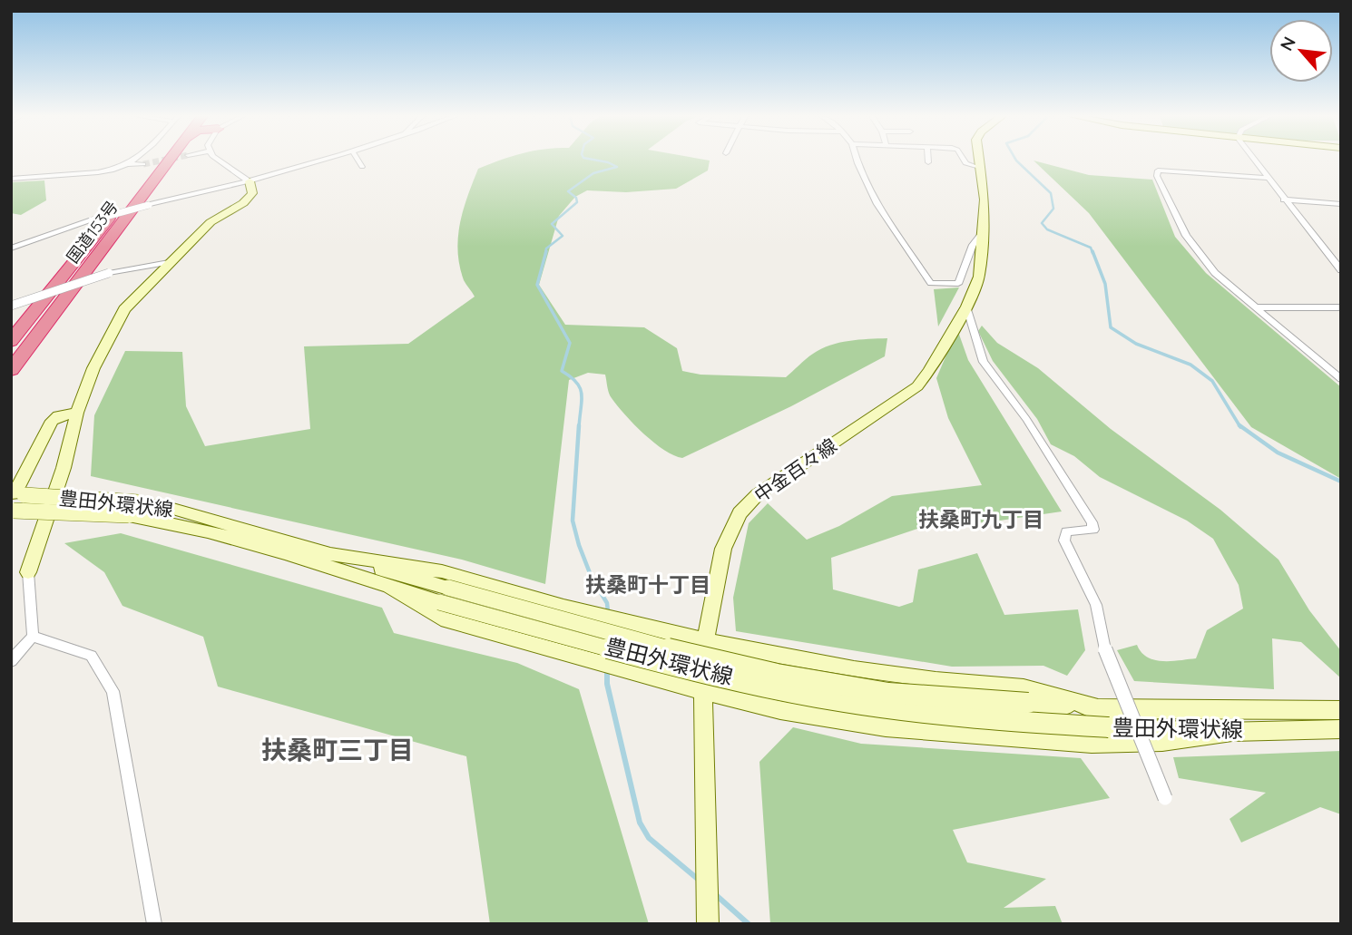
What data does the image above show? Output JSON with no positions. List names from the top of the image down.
{
  "streets": {
    "highway": ["国道153号"],
    "street": ["中金百々線", "豊田外環状線"]
  },
  "districts": ["扶桑町九丁目", "扶桑町十丁目", "扶桑町三丁目"],
  "north": "top left"
}
